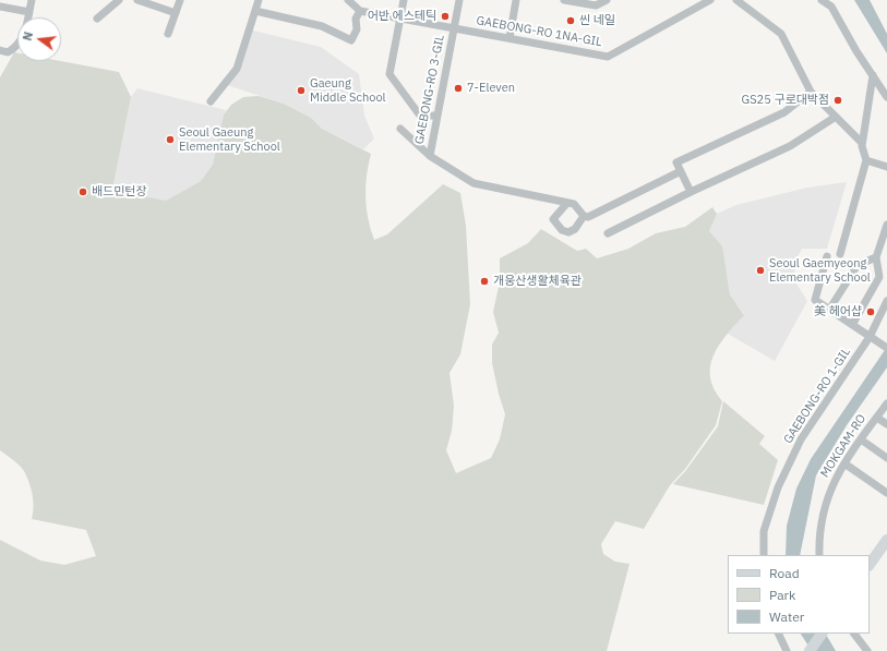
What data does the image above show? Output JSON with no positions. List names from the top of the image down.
{
  "streets": {
    "street": [
      "GAEBONG-RO 1NA-GIL",
      "GAEBONG-RO 3-GIL",
      "GAEBONG-RO 1-GIL",
      "MOKGAM-RO"
    ]
  },
  "crossings": [
    ["GAEBONG-RO 1NA-GIL", "GAEBONG-RO 3-GIL"]
  ],
  "places": [
    "어반 에스테틱",
    "씬 네일",
    "7-Eleven",
    "Gaeung Middle School",
    "GS25 구로대박점",
    "Seoul Gaeung Elementary School",
    "배드민턴장",
    "Seoul Gaemyeong Elementary School",
    "개웅산생활체육관",
    "美 헤어샵"
  ],
  "legend": ["Road", "Park", "Water"],
  "north": "left"
}
